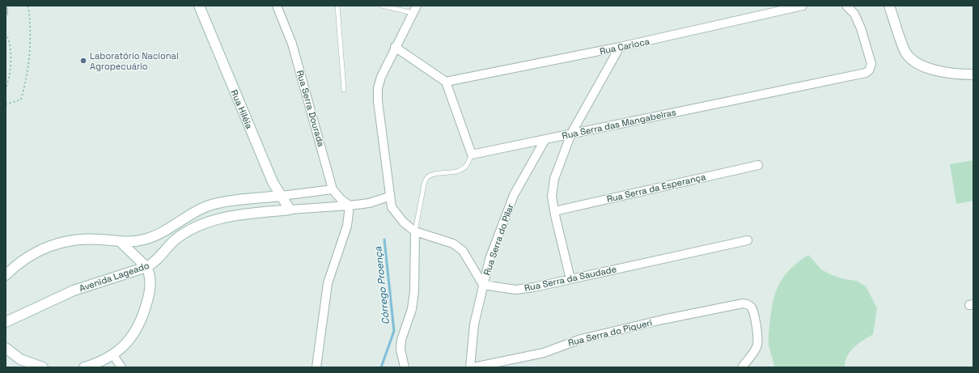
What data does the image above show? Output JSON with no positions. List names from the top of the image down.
{
  "streets": {
    "main road": ["Rua Hiléia", "Avenida Lageado"],
    "street": [
      "Rua Carioca",
      "Rua Serra Dourada",
      "Rua Serra das Mangabeiras",
      "Rua Serra da Esperança",
      "Rua Serra do Pilar",
      "Rua Serra da Saudade",
      "Rua Serra do Piqueri"
    ]
  },
  "crossings": [
    ["Rua Serra Dourada", "Avenida Lageado"],
    ["Rua Hiléia", "Avenida Lageado"],
    ["Rua Serra das Mangabeiras", "Rua Serra do Pilar"],
    ["Rua Serra do Pilar", "Rua Serra da Saudade"]
  ],
  "water": ["Córrego Proença"],
  "places": ["Laboratório Nacional Agropecuário"]
}
